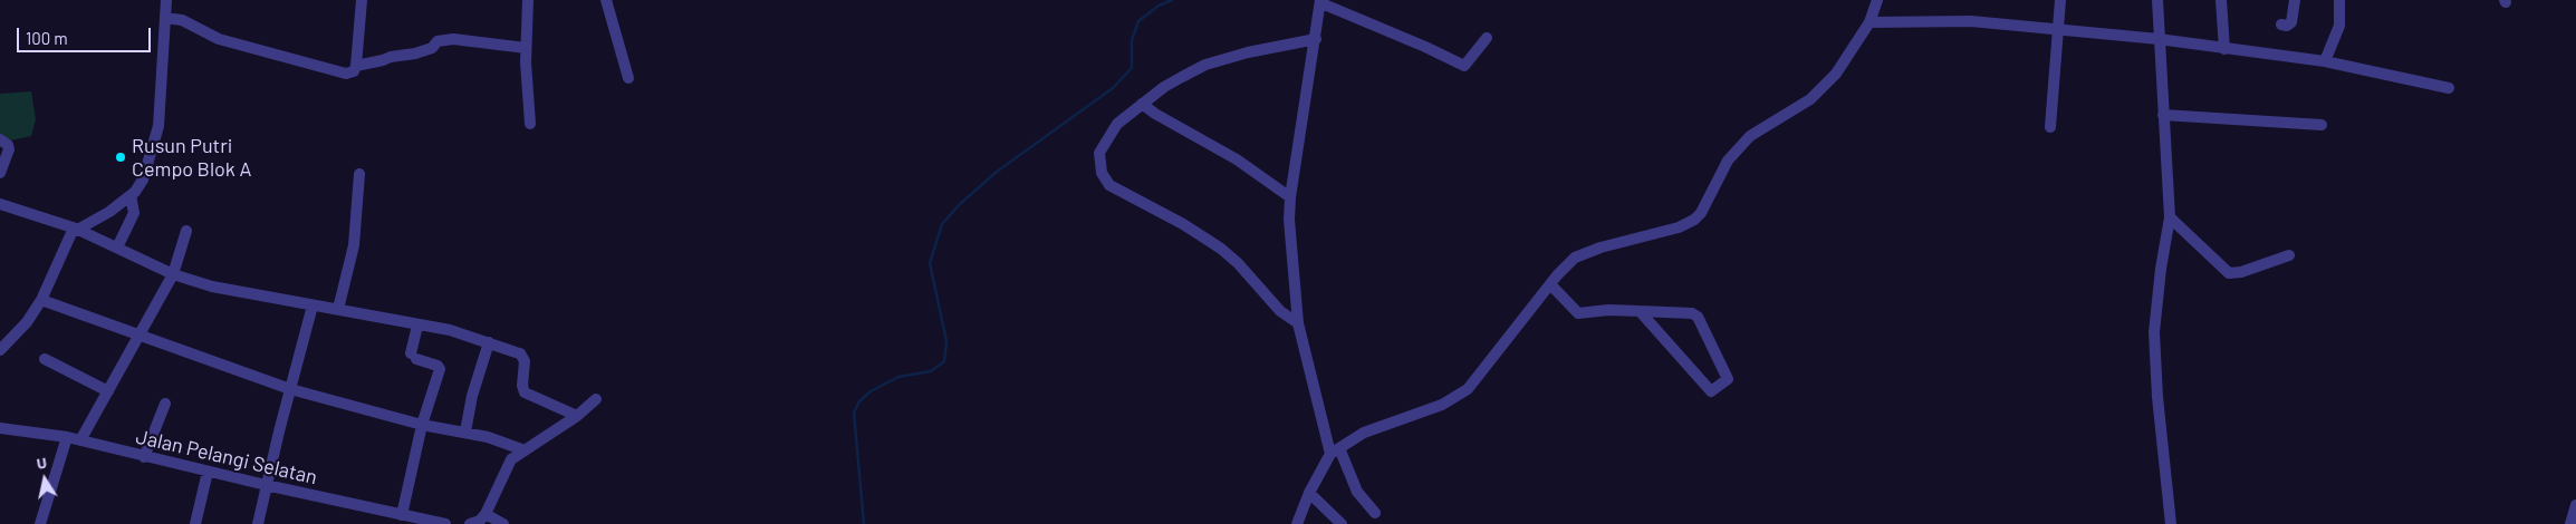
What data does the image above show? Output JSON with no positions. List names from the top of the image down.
{
  "streets": {
    "street": ["Jalan Pelangi Selatan"]
  },
  "places": ["Rusun Putri Cempo Blok A"],
  "scale_bar": "100 m",
  "north": "top"
}
